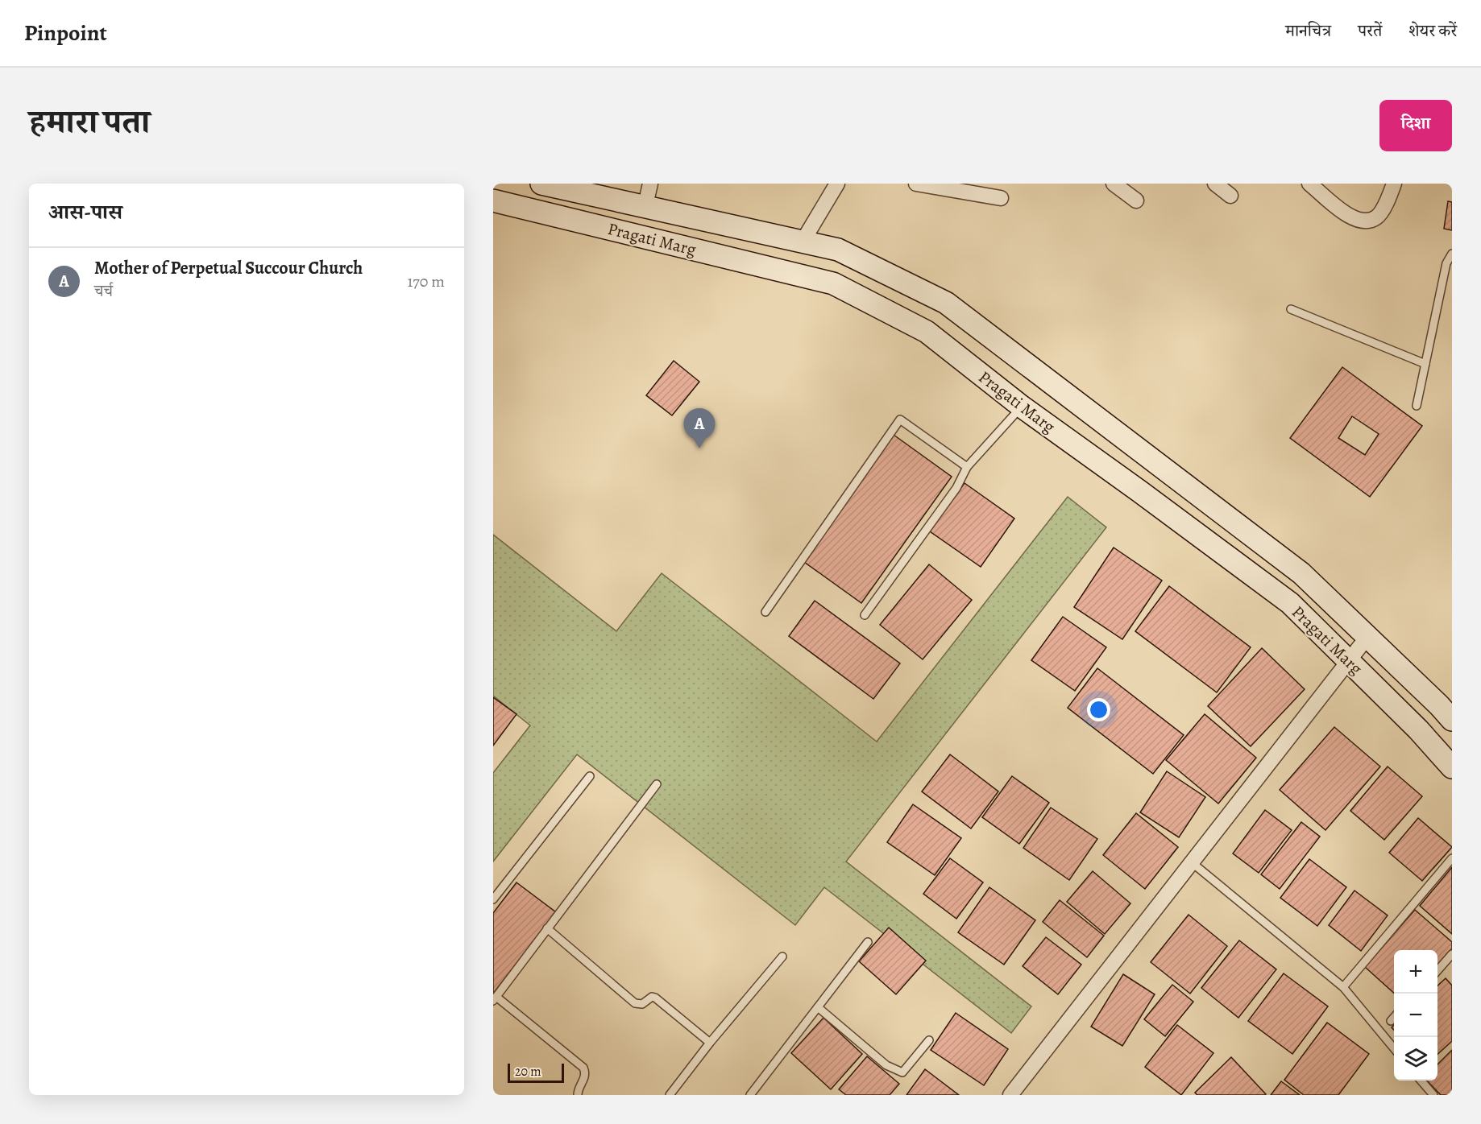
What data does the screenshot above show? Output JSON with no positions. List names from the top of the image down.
{
  "streets": {
    "main road": ["Pragati Marg"]
  },
  "scale_bar": "20 m",
  "page": {
    "header": "Pinpoint",
    "nav": ["मानचित्र", "परतें", "शेयर करें"],
    "title": "हमारा पता",
    "buttons": "दिशा",
    "heading": "आस-पास",
    "list": [
      {
        "mark": "A",
        "name": "Mother of Perpetual Succour Church",
        "note": "चर्च",
        "value": "170 m"
      }
    ],
    "pins": "A",
    "map_buttons": ["+", "−"],
    "scale": "20 m"
  }
}
